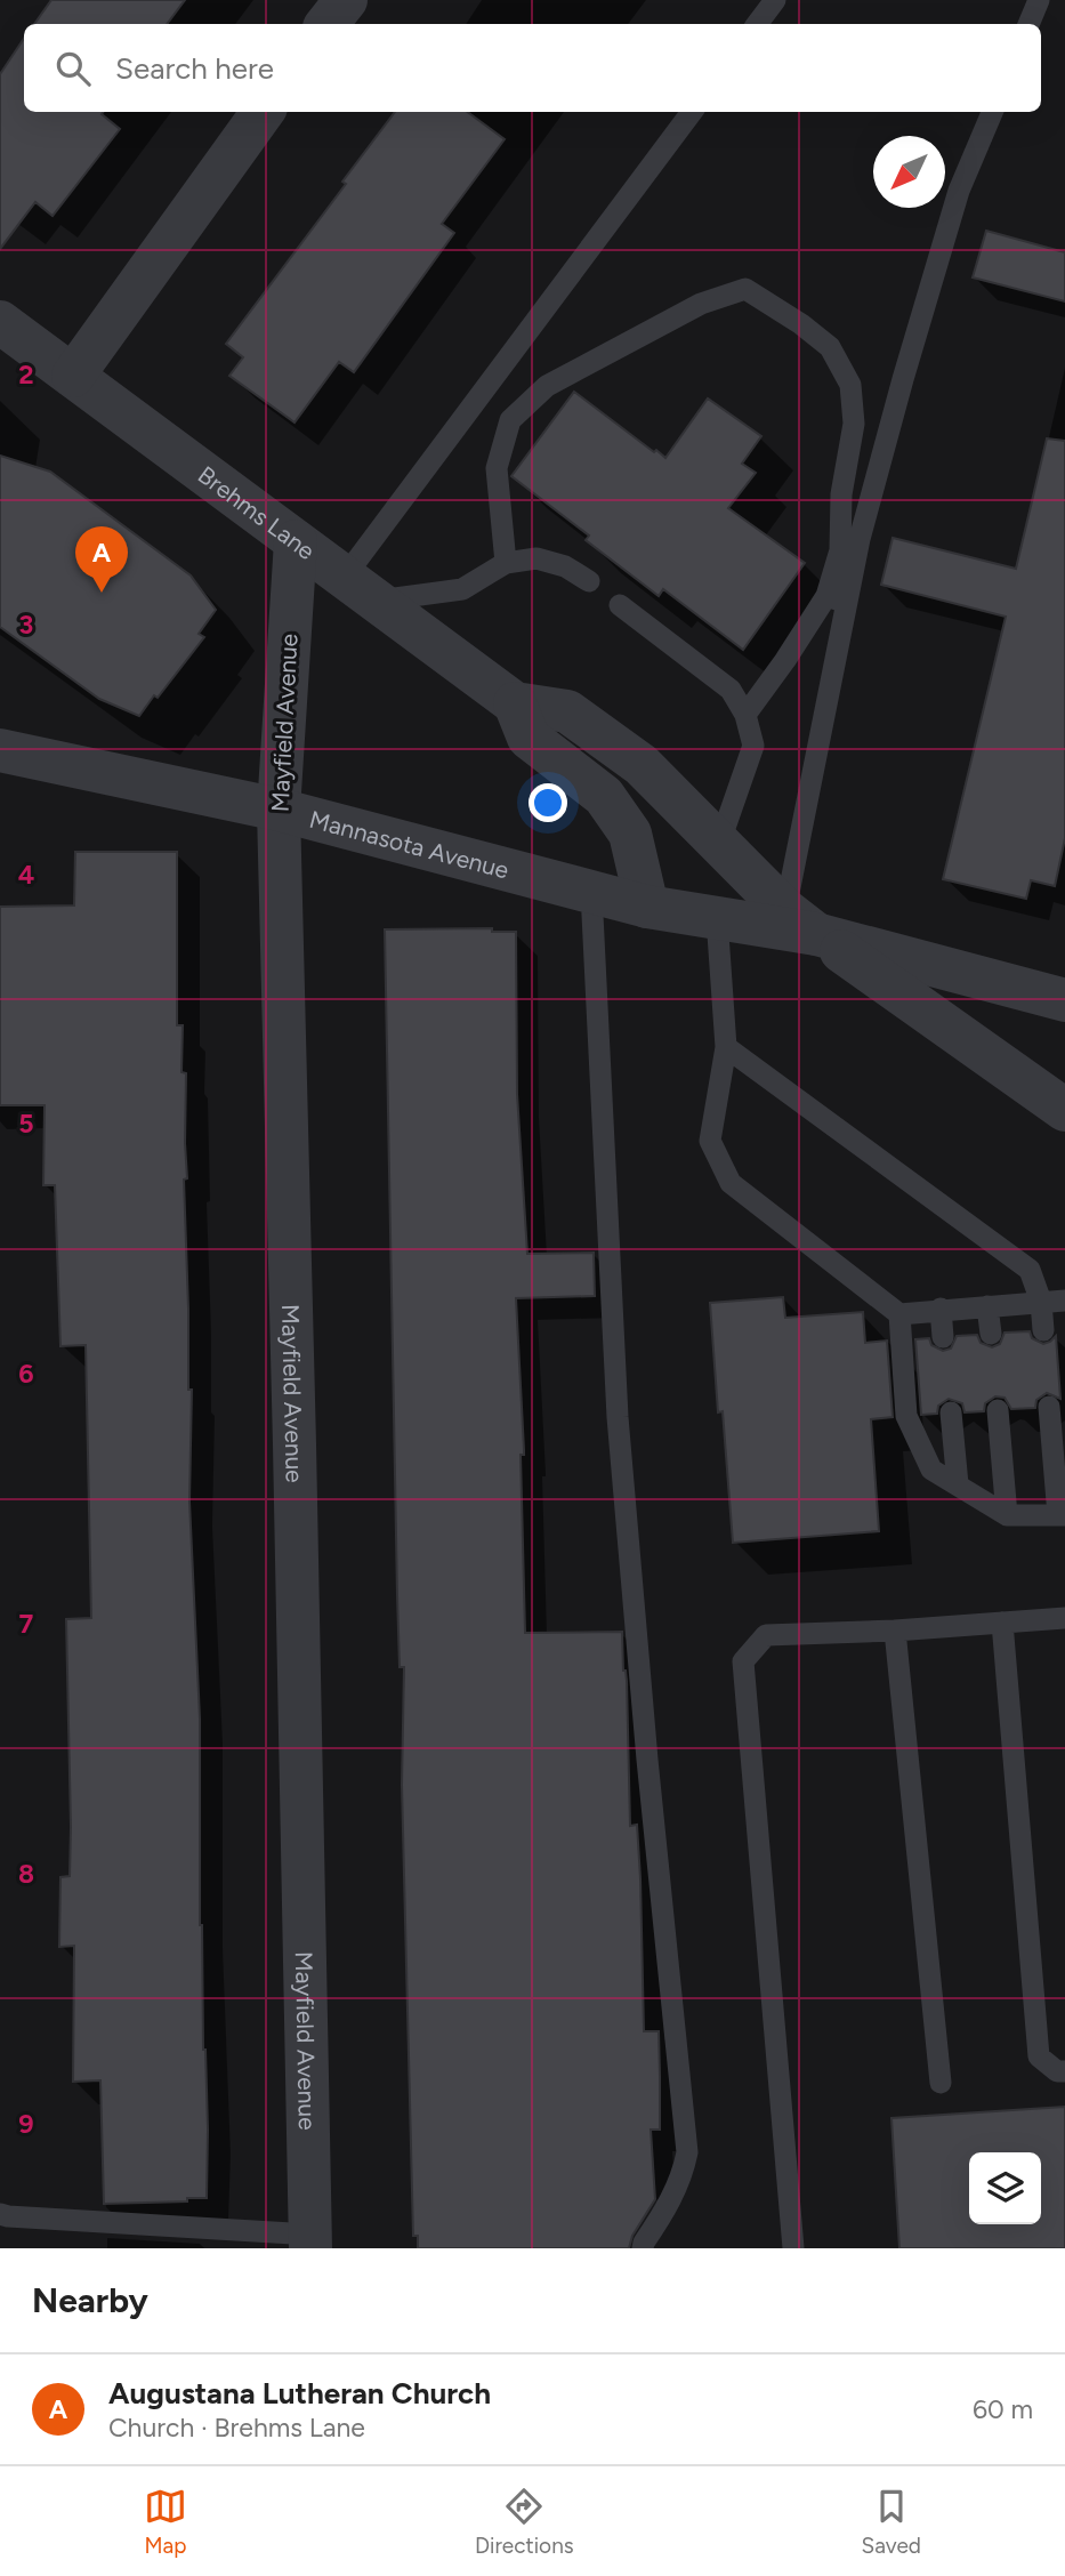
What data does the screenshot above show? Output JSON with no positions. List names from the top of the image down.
{
  "streets": {
    "street": ["Brehms Lane", "Mayfield Avenue", "Mannasota Avenue"]
  },
  "crossings": [
    ["Brehms Lane", "Mayfield Avenue"],
    ["Brehms Lane", "Mannasota Avenue"],
    ["Mayfield Avenue", "Mannasota Avenue"]
  ],
  "north": "bottom left",
  "page": {
    "search": "Search here",
    "pins": "A",
    "heading": "Nearby",
    "list": [
      {
        "mark": "A",
        "name": "Augustana Lutheran Church",
        "note": "Church · Brehms Lane",
        "value": "60 m"
      }
    ],
    "nav": ["Map", "Directions", "Saved"]
  },
  "grid": {
    "rows": [
      "2",
      "3",
      "4",
      "5",
      "6",
      "7",
      "8",
      "9"
    ]
  }
}
